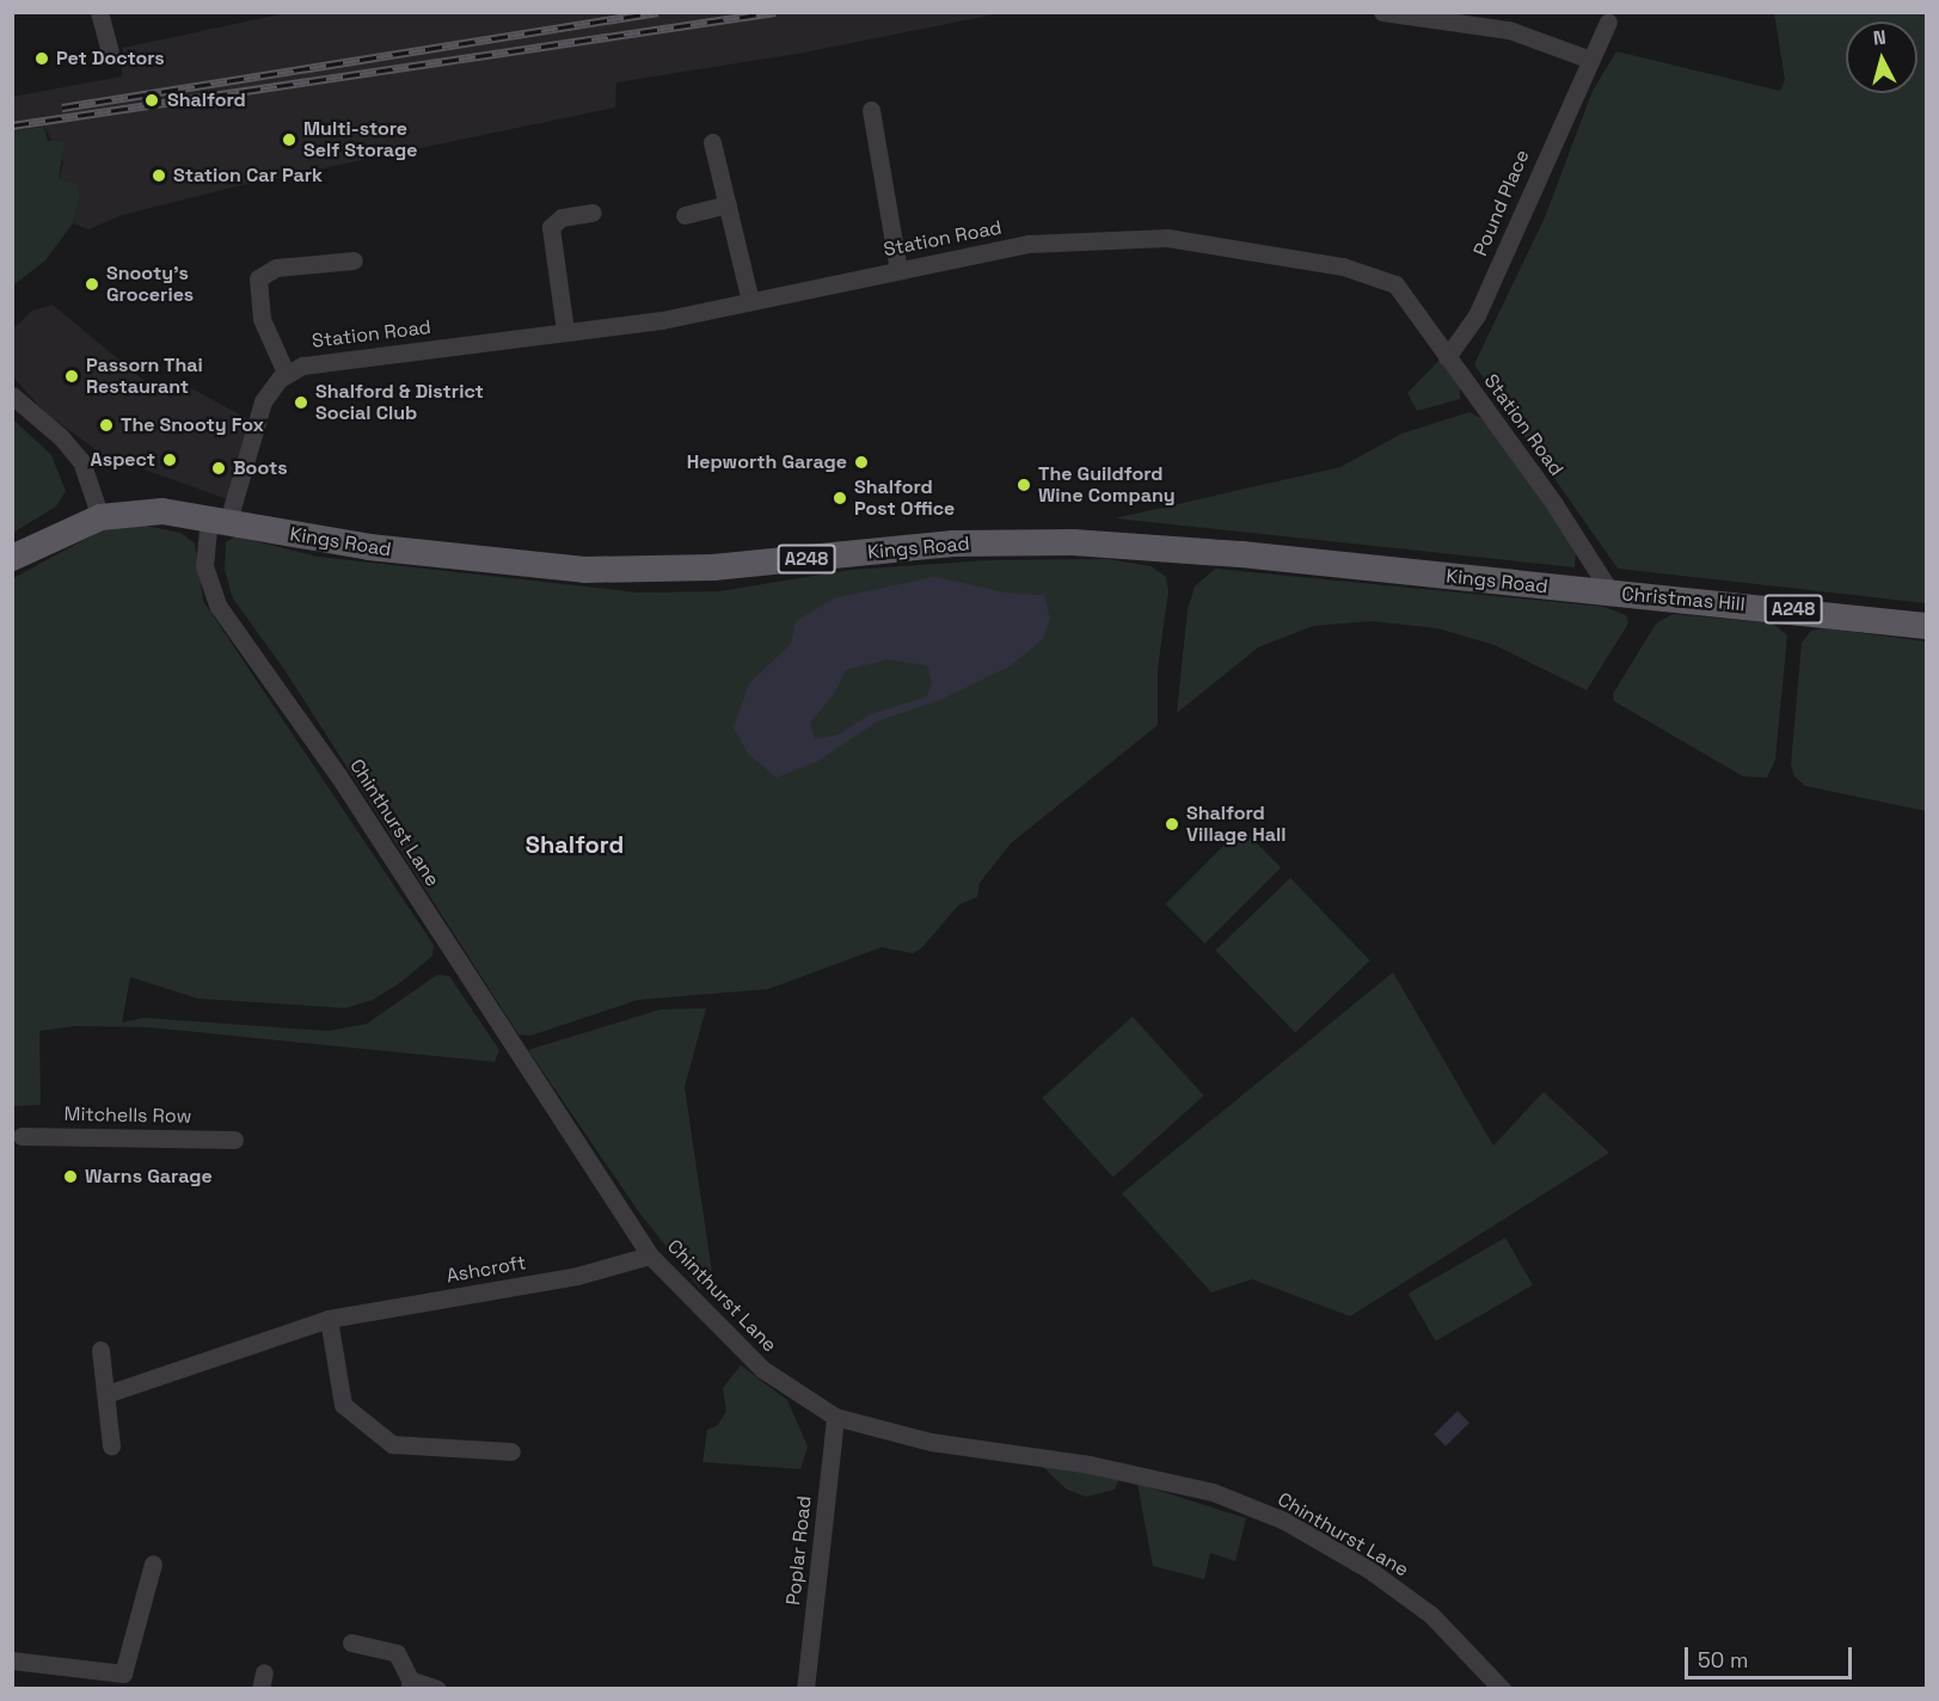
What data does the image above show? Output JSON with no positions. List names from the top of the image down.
{
  "streets": {
    "main road": ["Kings Road", "A248", "Christmas Hill"],
    "street": [
      "Pound Place",
      "Station Road",
      "Chinthurst Lane",
      "Mitchells Row",
      "Ashcroft",
      "Poplar Road"
    ]
  },
  "crossings": [
    ["Pound Place", "Station Road"],
    ["Station Road", "Kings Road"],
    ["Station Road", "Christmas Hill"],
    ["Kings Road", "Christmas Hill"],
    ["Kings Road", "Chinthurst Lane"],
    ["Chinthurst Lane", "Ashcroft"],
    ["Chinthurst Lane", "Poplar Road"]
  ],
  "districts": ["Shalford"],
  "places": [
    "Pet Doctors",
    "Shalford",
    "Multi-store Self Storage",
    "Station Car Park",
    "Snooty's Groceries",
    "Passorn Thai Restaurant",
    "Shalford & District Social Club",
    "The Snooty Fox",
    "Aspect",
    "Hepworth Garage",
    "Boots",
    "The Guildford Wine Company",
    "Shalford Post Office",
    "Shalford Village Hall",
    "Warns Garage"
  ],
  "scale_bar": "50 m",
  "north": "top"
}
